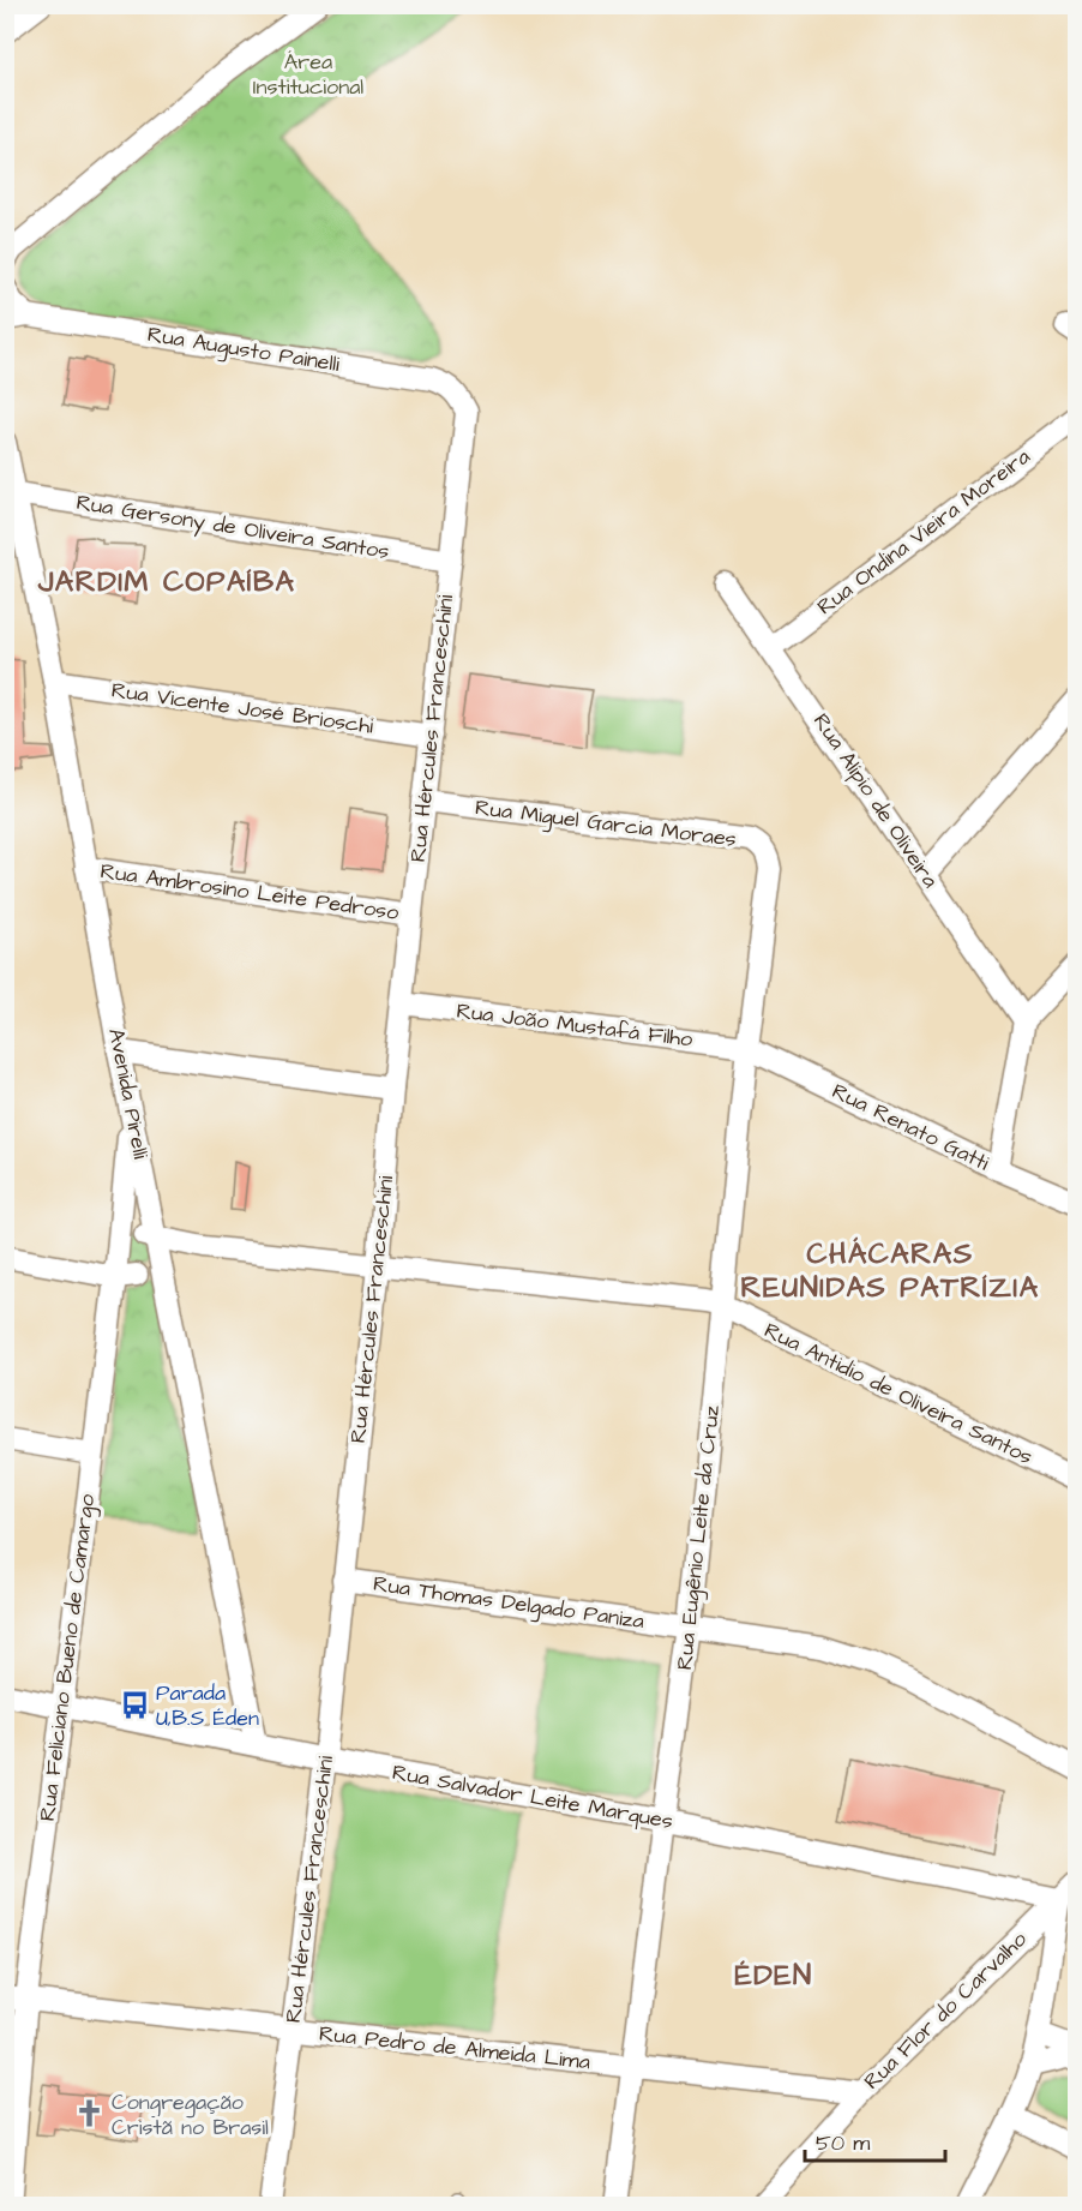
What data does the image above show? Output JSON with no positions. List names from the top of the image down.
{
  "streets": {
    "street": [
      "Rua Augusto Painelli",
      "Rua Gersony de Oliveira Santos",
      "Rua Ondina Vieira Moreira",
      "Rua Vicente José Brioschi",
      "Rua Hércules Franceschini",
      "Rua Alípio de Oliveira",
      "Rua Miguel Garcia Moraes",
      "Rua Ambrosino Leite Pedroso",
      "Rua João Mustafá Filho",
      "Avenida Pirelli",
      "Rua Renato Gatti",
      "Rua Antidio de Oliveira Santos",
      "Rua Eugênio Leite da Cruz",
      "Rua Thomas Delgado Paniza",
      "Rua Feliciano Bueno de Camargo",
      "Rua Salvador Leite Marques",
      "Rua Flor do Carvalho",
      "Rua Pedro de Almeida Lima"
    ]
  },
  "crossings": [
    ["Rua Augusto Painelli", "Rua Hércules Franceschini"],
    ["Rua Gersony de Oliveira Santos", "Rua Hércules Franceschini"],
    ["Rua Gersony de Oliveira Santos", "Avenida Pirelli"],
    ["Rua Ondina Vieira Moreira", "Rua Alípio de Oliveira"],
    ["Rua Vicente José Brioschi", "Rua Hércules Franceschini"],
    ["Rua Vicente José Brioschi", "Avenida Pirelli"],
    ["Rua Hércules Franceschini", "Rua Miguel Garcia Moraes"],
    ["Rua Hércules Franceschini", "Rua Ambrosino Leite Pedroso"],
    ["Rua Hércules Franceschini", "Rua João Mustafá Filho"],
    ["Rua Hércules Franceschini", "Rua Antidio de Oliveira Santos"],
    ["Rua Hércules Franceschini", "Rua Thomas Delgado Paniza"],
    ["Rua Hércules Franceschini", "Rua Salvador Leite Marques"],
    ["Rua Hércules Franceschini", "Rua Pedro de Almeida Lima"],
    ["Rua Miguel Garcia Moraes", "Rua Eugênio Leite da Cruz"],
    ["Rua Ambrosino Leite Pedroso", "Avenida Pirelli"],
    ["Rua João Mustafá Filho", "Rua Renato Gatti"],
    ["Rua João Mustafá Filho", "Rua Eugênio Leite da Cruz"],
    ["Avenida Pirelli", "Rua Antidio de Oliveira Santos"],
    ["Avenida Pirelli", "Rua Feliciano Bueno de Camargo"],
    ["Avenida Pirelli", "Rua Salvador Leite Marques"],
    ["Rua Renato Gatti", "Rua Eugênio Leite da Cruz"],
    ["Rua Antidio de Oliveira Santos", "Rua Eugênio Leite da Cruz"],
    ["Rua Eugênio Leite da Cruz", "Rua Thomas Delgado Paniza"],
    ["Rua Eugênio Leite da Cruz", "Rua Salvador Leite Marques"],
    ["Rua Eugênio Leite da Cruz", "Rua Pedro de Almeida Lima"],
    ["Rua Feliciano Bueno de Camargo", "Rua Salvador Leite Marques"],
    ["Rua Feliciano Bueno de Camargo", "Rua Pedro de Almeida Lima"],
    ["Rua Salvador Leite Marques", "Rua Flor do Carvalho"],
    ["Rua Flor do Carvalho", "Rua Pedro de Almeida Lima"]
  ],
  "districts": ["JARDIM COPAÍBA", "CHÁCARAS REUNIDAS PATRÍZIA", "ÉDEN"],
  "parks": ["Área Institucional"],
  "places": {
    "bus stop": ["Parada U,B.S Éden"],
    "church": ["Congregação Cristã no Brasil"]
  },
  "scale_bar": "50 m"
}
